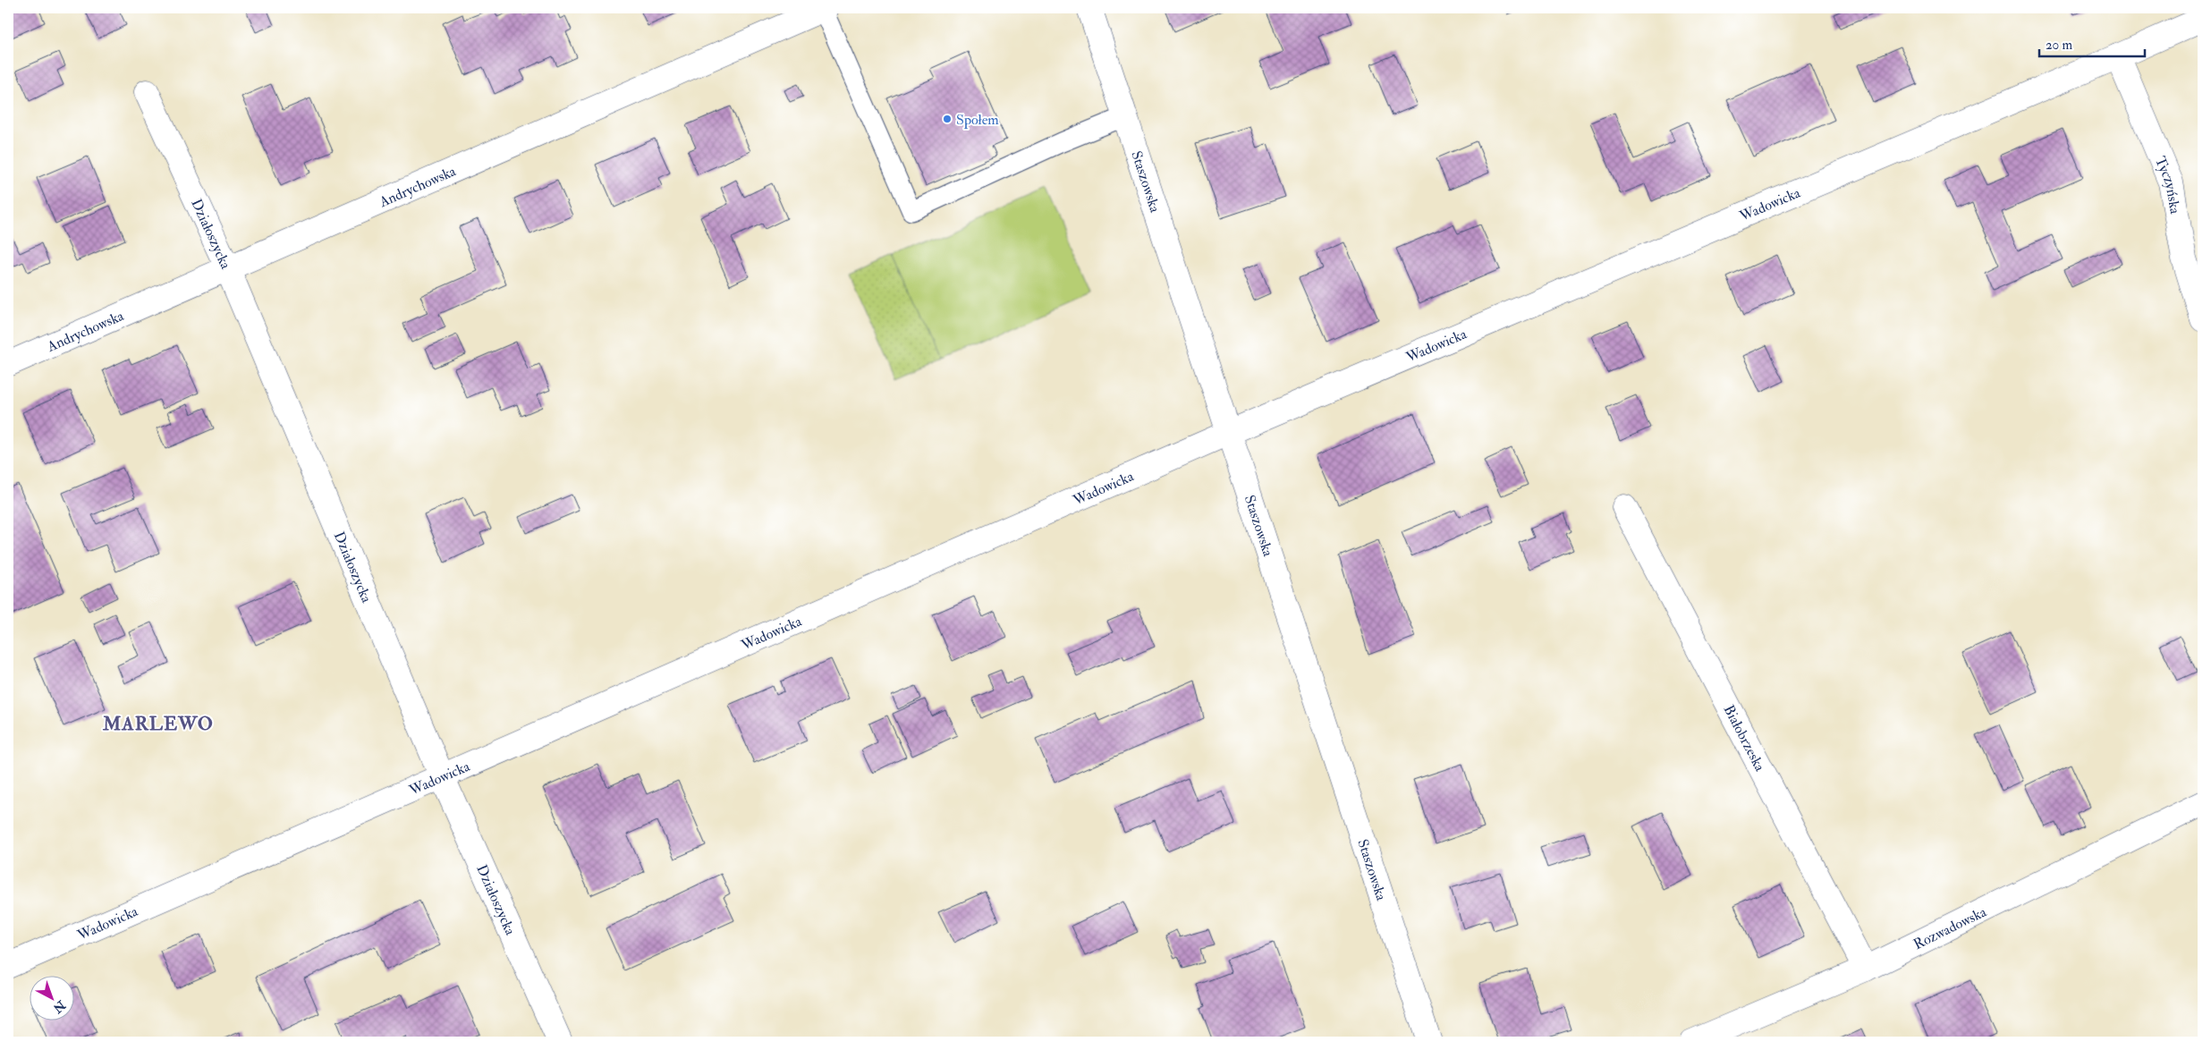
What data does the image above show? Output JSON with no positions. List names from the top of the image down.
{
  "streets": {
    "street": [
      "Staszowska",
      "Andrychowska",
      "Tyczyńska",
      "Wadowicka",
      "Działoszycka",
      "Białobrzeska",
      "Rozwadowska"
    ]
  },
  "crossings": [
    ["Staszowska", "Wadowicka"],
    ["Andrychowska", "Działoszycka"],
    ["Tyczyńska", "Wadowicka"],
    ["Wadowicka", "Działoszycka"],
    ["Białobrzeska", "Rozwadowska"]
  ],
  "districts": ["MARLEWO"],
  "places": ["Społem"],
  "scale_bar": "20 m",
  "north": "bottom right"
}
